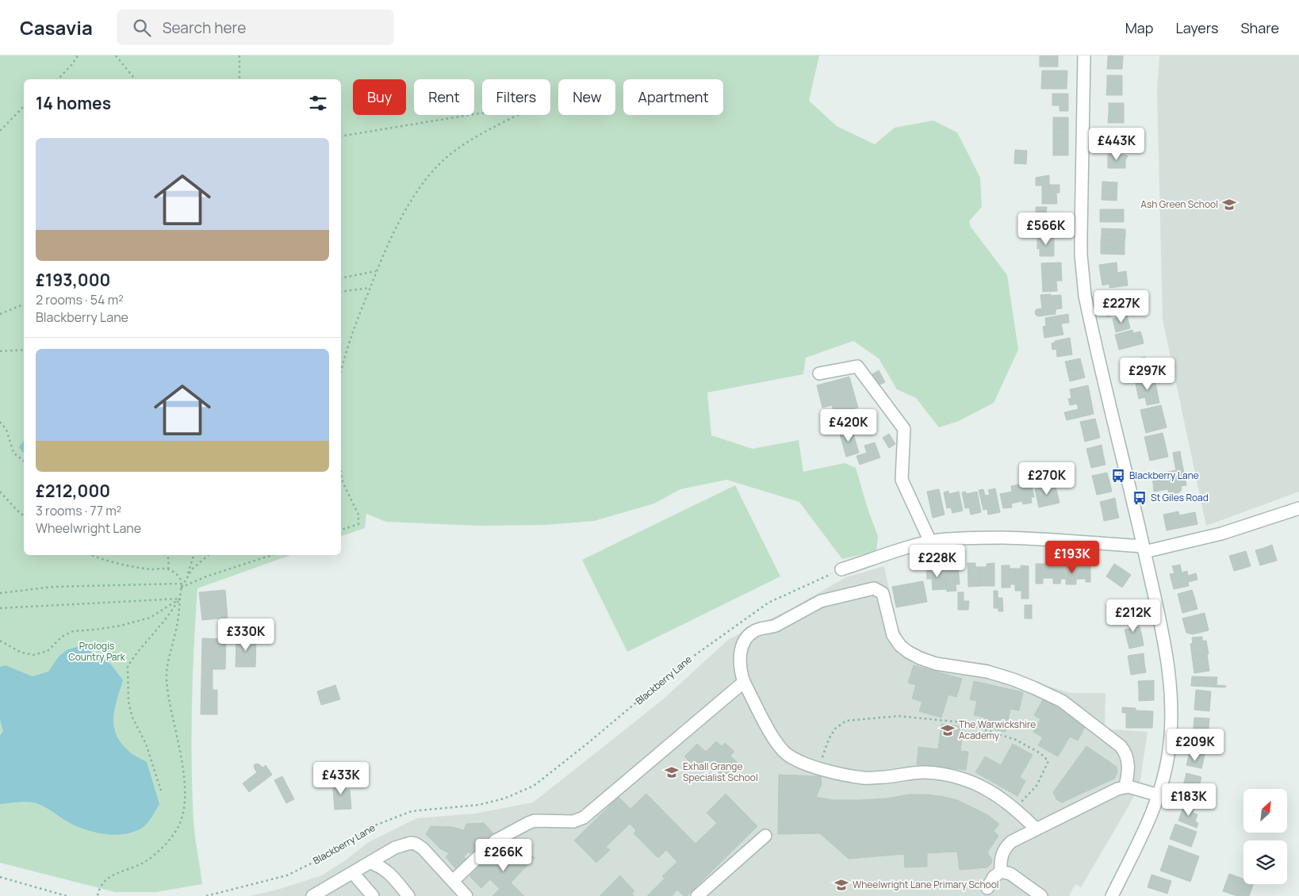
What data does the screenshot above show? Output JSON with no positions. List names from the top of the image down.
{
  "streets": {
    "path": ["Blackberry Lane"]
  },
  "parks": ["Prologis Country Park"],
  "places": {
    "school or university": [
      "Ash Green School",
      "The Warwickshire Academy",
      "Exhall Grange Specialist School",
      "Wheelwright Lane Primary School"
    ],
    "bus stop": ["Blackberry Lane", "St Giles Road"]
  },
  "north": "top right",
  "page": {
    "header": "Casavia",
    "search": "Search here",
    "nav": ["Map", "Layers", "Share"],
    "chip": [
      "Buy",
      "Rent",
      "Filters",
      "New",
      "Apartment"
    ],
    "heading": "14 homes",
    "list": [
      {
        "name": "£193,000",
        "note": "2 rooms · 54 m² · Blackberry Lane"
      },
      {
        "name": "£212,000",
        "note": "3 rooms · 77 m² · Wheelwright Lane"
      }
    ],
    "price": [
      "£443K",
      "£566K",
      "£227K",
      "£297K",
      "£420K",
      "£270K",
      "£193K",
      "£228K",
      "£212K",
      "£330K",
      "£209K",
      "£433K",
      "£183K",
      "£266K"
    ]
  }
}
